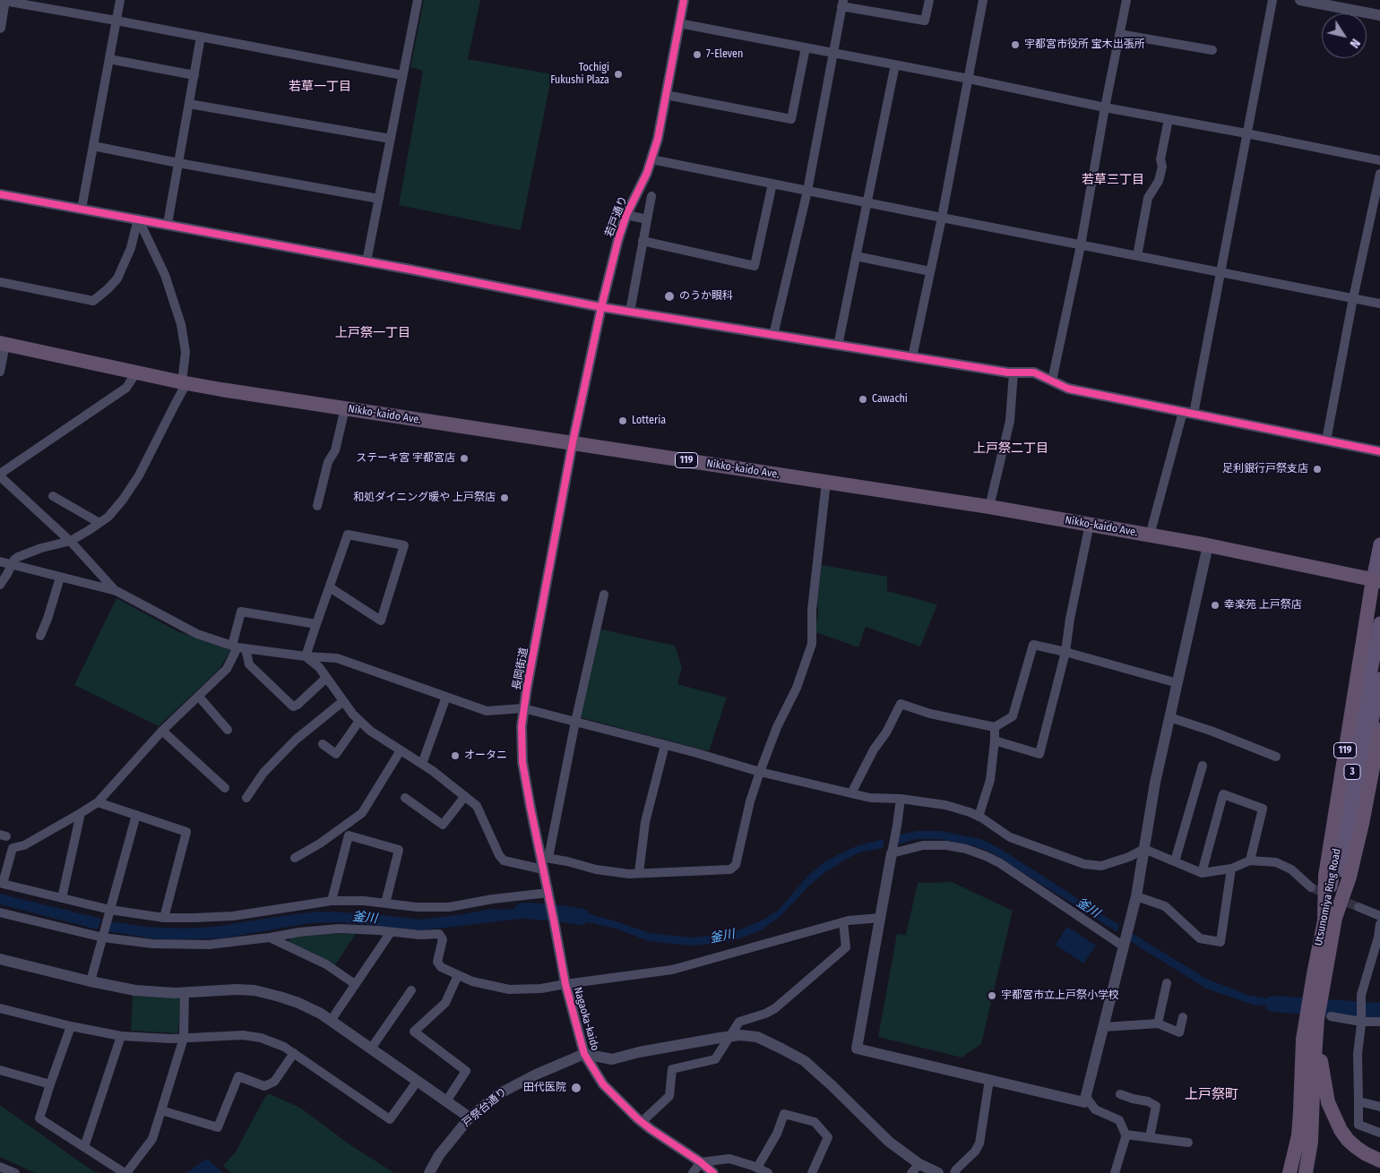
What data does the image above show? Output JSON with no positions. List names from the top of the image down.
{
  "streets": {
    "highway": ["Nikko-kaido Ave.", "119", "Utsunomiya Ring Road"],
    "main road": ["3"],
    "street": [
      "若戸通り",
      "長岡街道",
      "Nagaoka-kaido",
      "戸祭台通り"
    ]
  },
  "crossings": [
    ["若戸通り", "Nikko-kaido Ave."],
    ["若戸通り", "長岡街道"],
    ["Nikko-kaido Ave.", "119"],
    ["Nikko-kaido Ave.", "長岡街道"],
    ["119", "Utsunomiya Ring Road"],
    ["長岡街道", "Nagaoka-kaido"],
    ["Nagaoka-kaido", "戸祭台通り"]
  ],
  "districts": [
    "若草一丁目",
    "若草三丁目",
    "上戸祭一丁目",
    "上戸祭二丁目",
    "上戸祭町"
  ],
  "water": ["釜川"],
  "places": [
    "宇都宮市役所 宝木出張所",
    "7-Eleven",
    "Tochigi Fukushi Plaza",
    "のうか眼科",
    "Cawachi",
    "Lotteria",
    "ステーキ宮 宇都宮店",
    "足利銀行戸祭支店",
    "和処ダイニング暖や 上戸祭店",
    "幸楽苑 上戸祭店",
    "オータニ",
    "宇都宮市立上戸祭小学校",
    "田代医院"
  ],
  "north": "bottom right"
}
